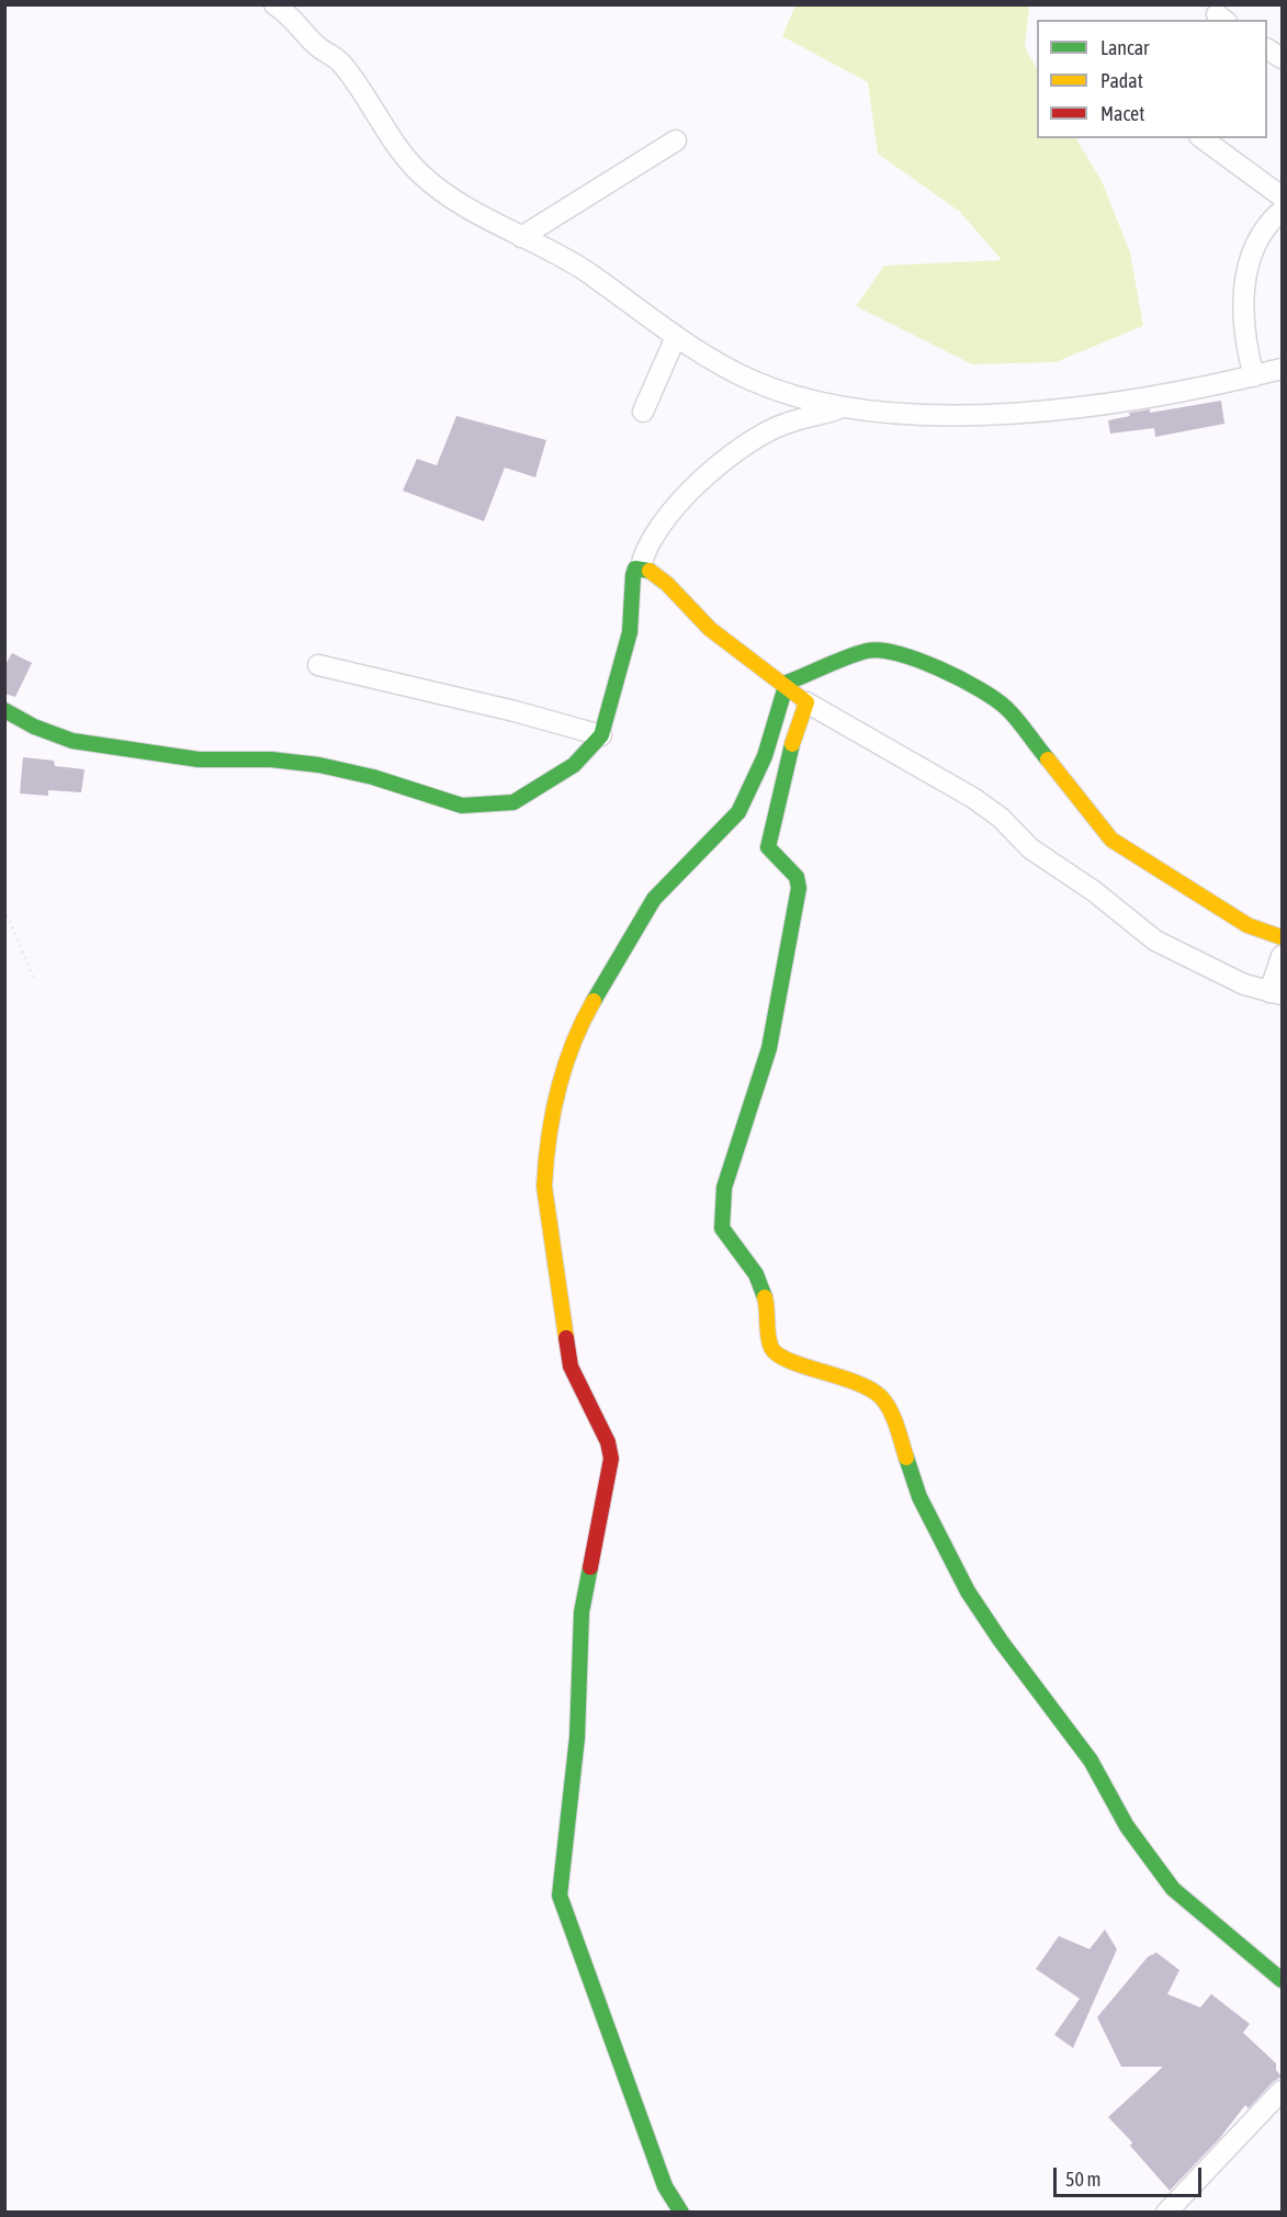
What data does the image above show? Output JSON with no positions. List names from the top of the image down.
{
  "legend": ["Lancar", "Padat", "Macet"],
  "scale_bar": "50 m"
}
